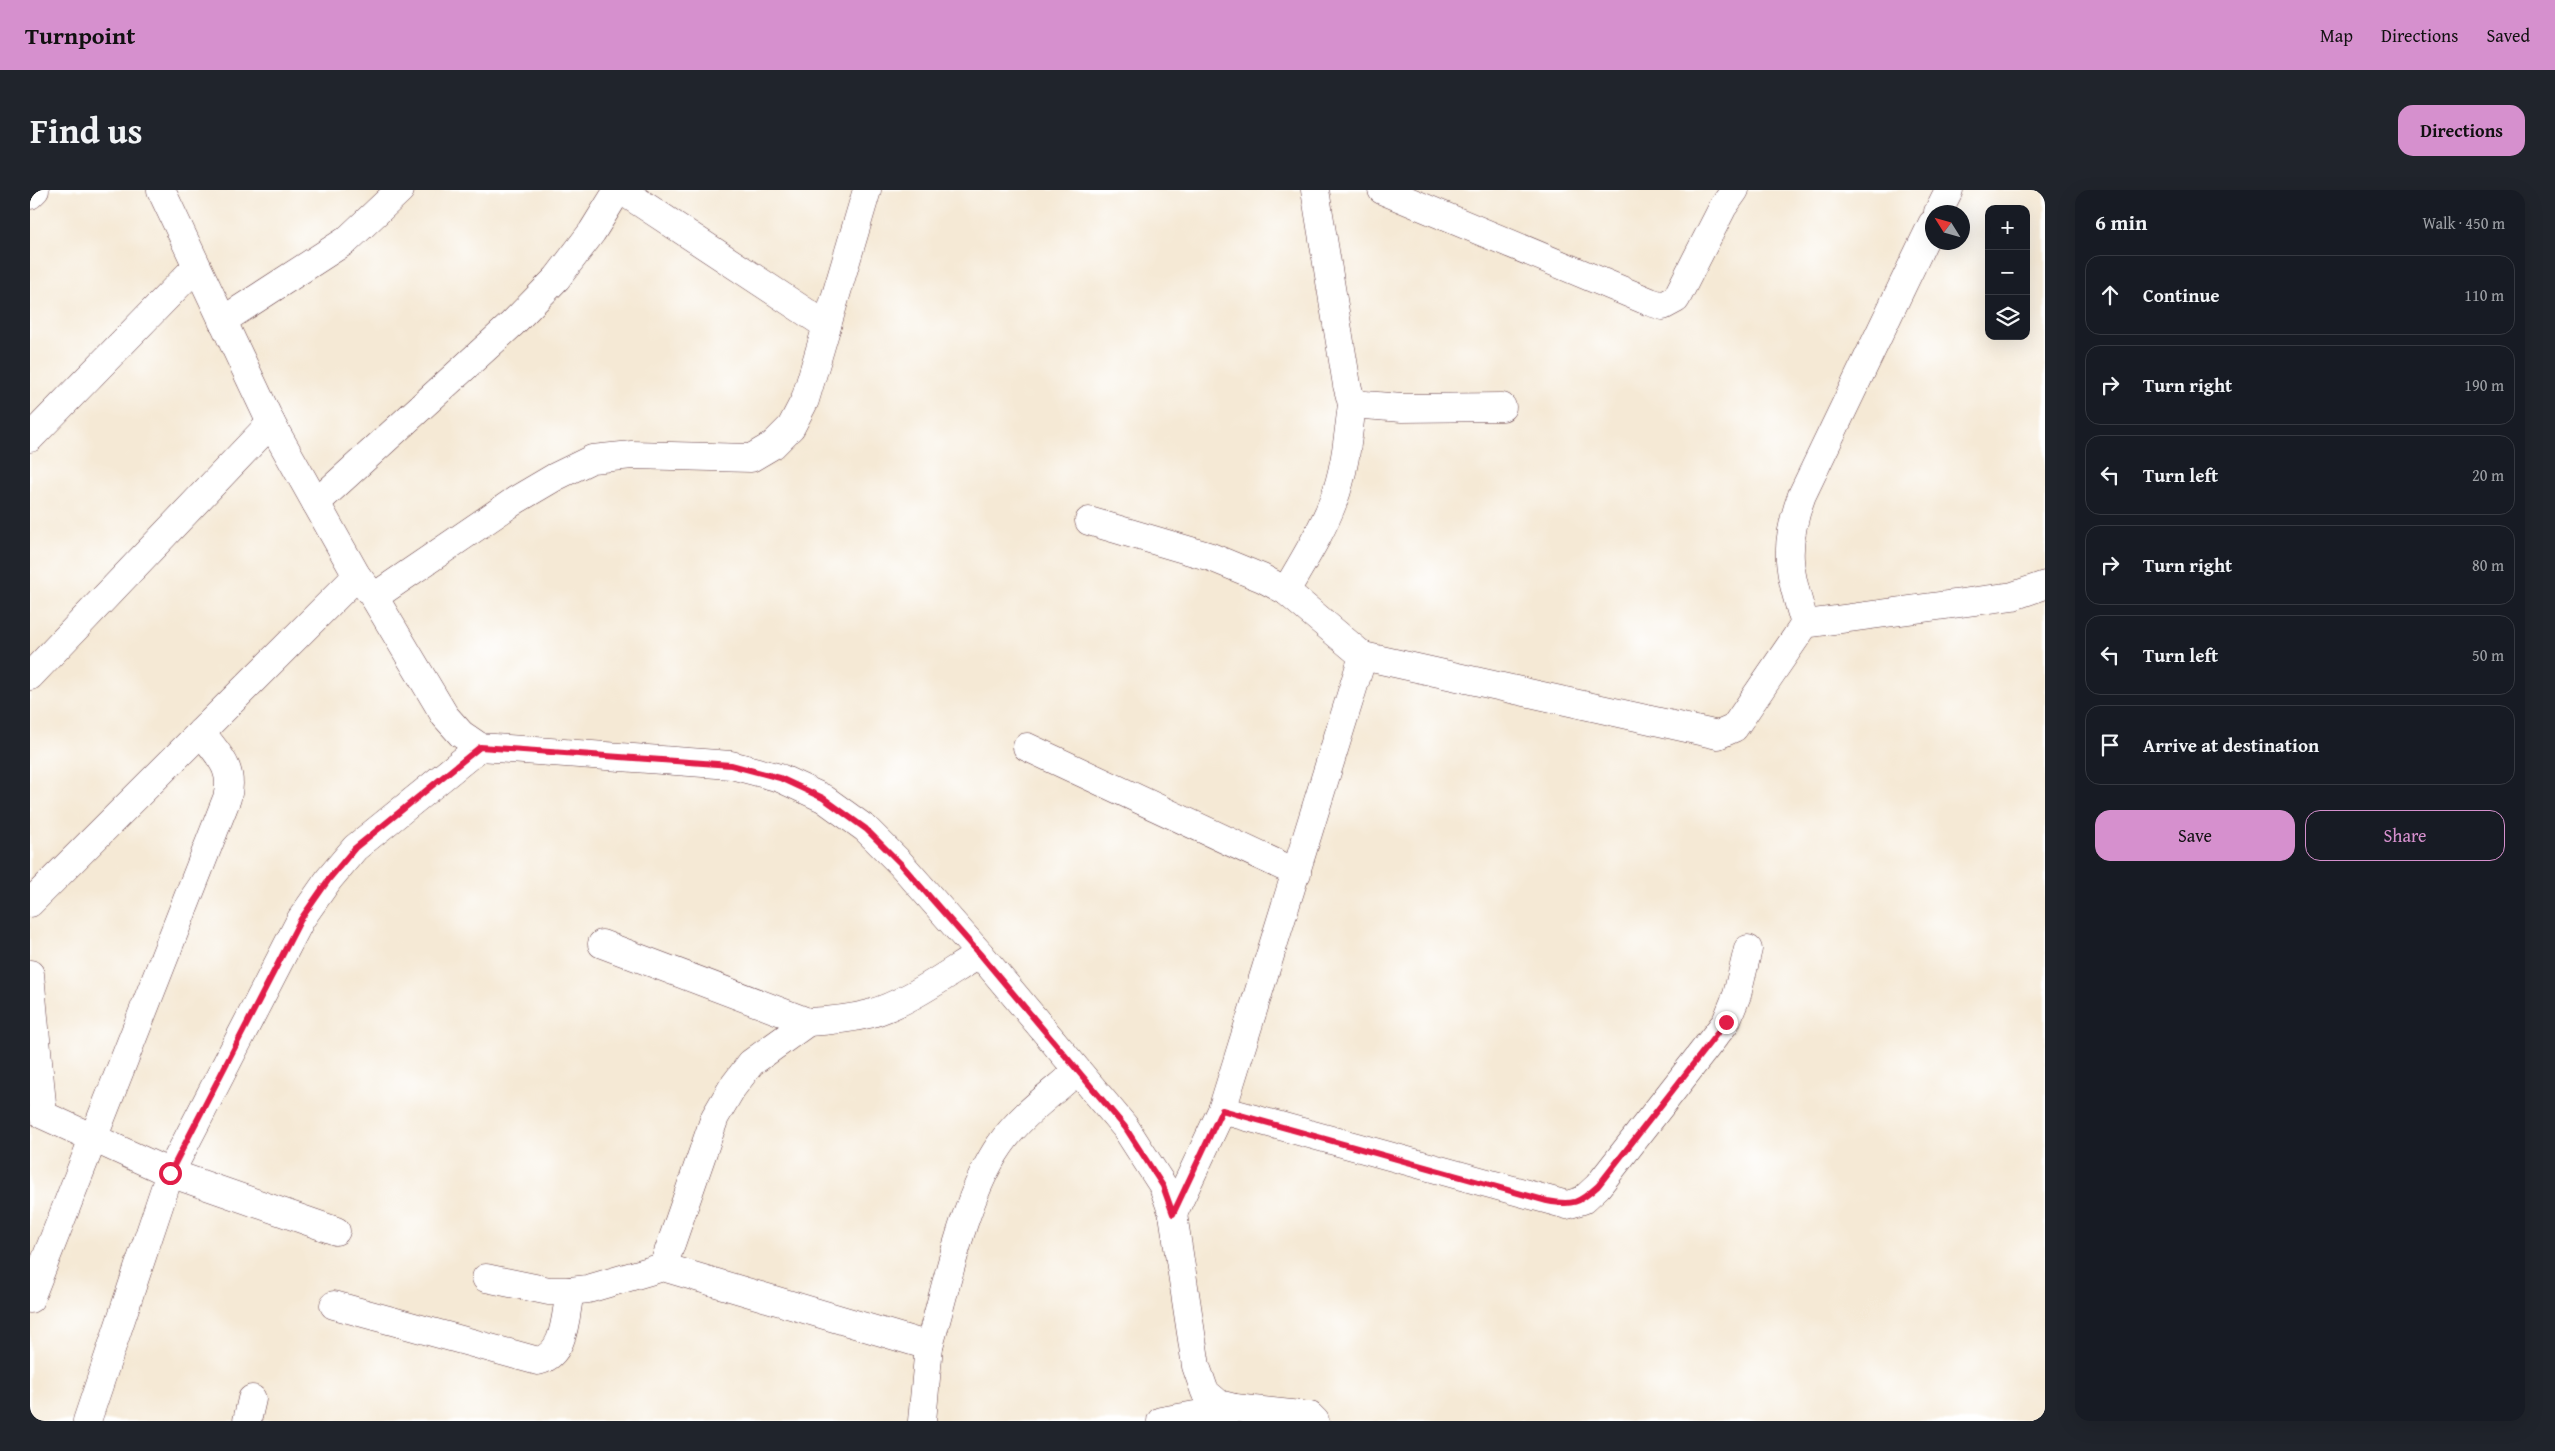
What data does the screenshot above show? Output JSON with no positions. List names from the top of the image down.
{
  "north": "top left",
  "page": {
    "header": "Turnpoint",
    "nav": ["Map", "Directions", "Saved"],
    "title": "Find us",
    "buttons": [
      "Directions",
      ["Save", "Share"]
    ],
    "heading": ["6 min", "Walk · 450 m"],
    "map_buttons": ["+", "−"],
    "list": [
      ["Continue", "110 m"],
      ["Turn right", "190 m"],
      ["Turn left", "20 m"],
      ["Turn right", "80 m"],
      ["Turn left", "50 m"],
      "Arrive at destination"
    ]
  }
}
